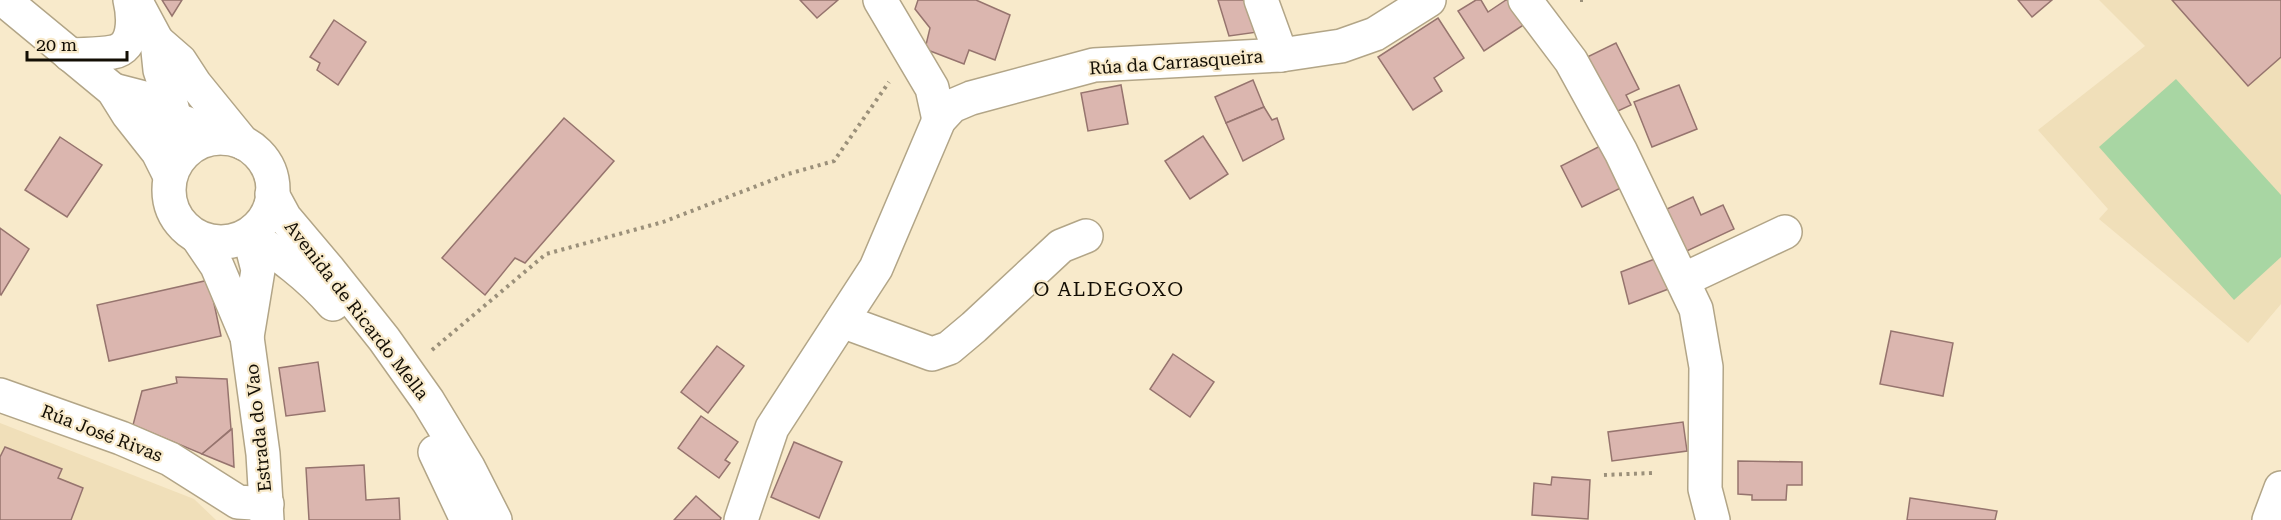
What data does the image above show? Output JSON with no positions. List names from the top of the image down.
{
  "streets": {
    "street": [
      "Rúa da Carrasqueira",
      "Avenida de Ricardo Mella",
      "Estrada do Vao",
      "Rúa José Rivas"
    ]
  },
  "crossings": [
    ["Avenida de Ricardo Mella", "Estrada do Vao"],
    ["Estrada do Vao", "Rúa José Rivas"]
  ],
  "districts": ["O ALDEGOXO"],
  "scale_bar": "20 m"
}
